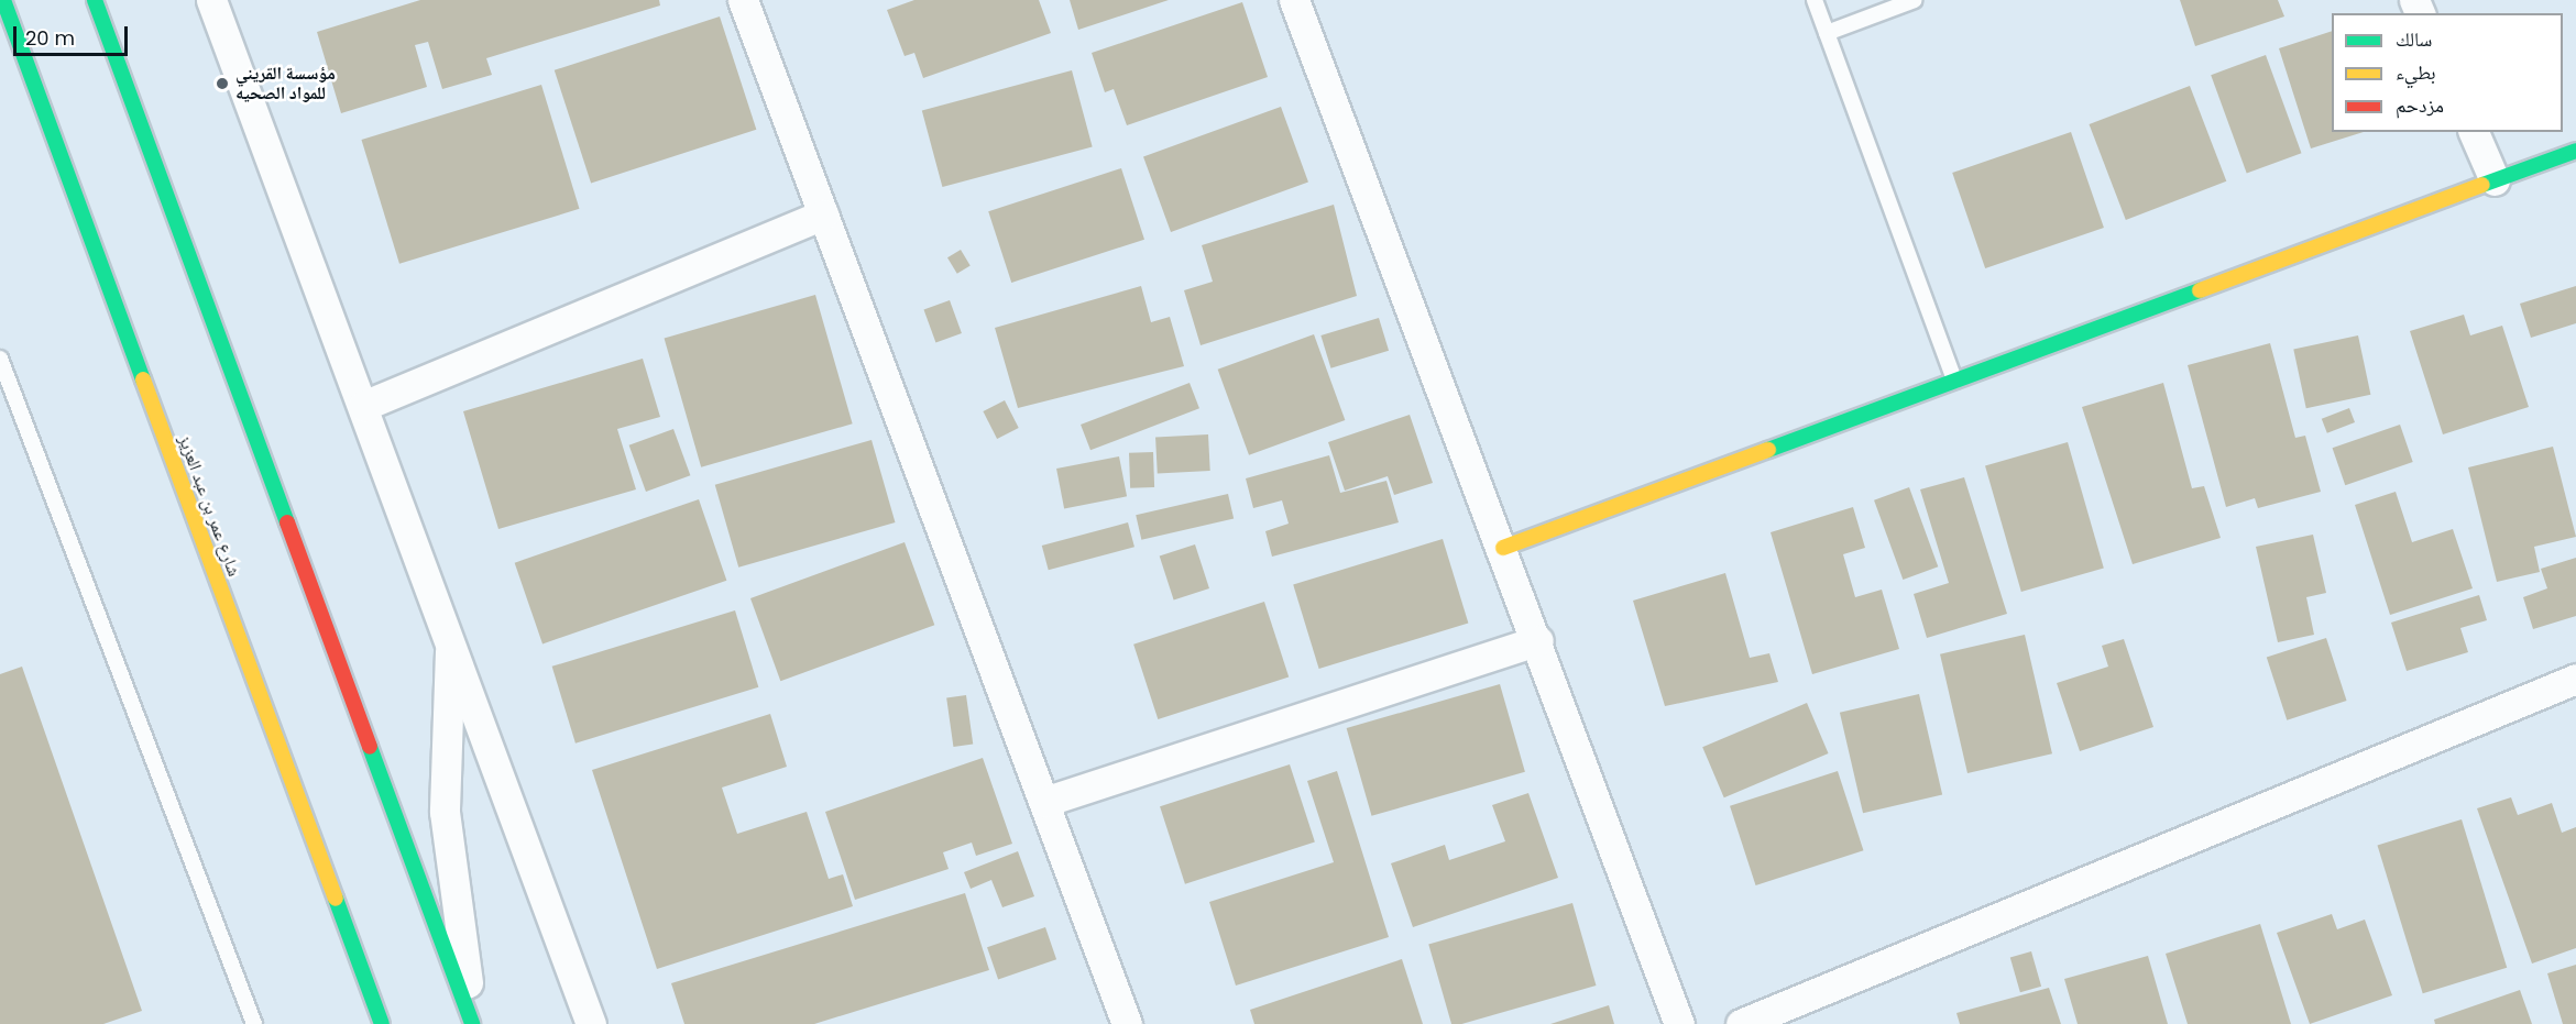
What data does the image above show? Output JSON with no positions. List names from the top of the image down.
{
  "streets": {
    "main road": ["شارع عمر بن عبد العزيز"]
  },
  "places": ["مؤسسة القريني للمواد الصحيه"],
  "legend": ["سالك", "بطيء", "مزدحم"],
  "scale_bar": "20 m"
}
